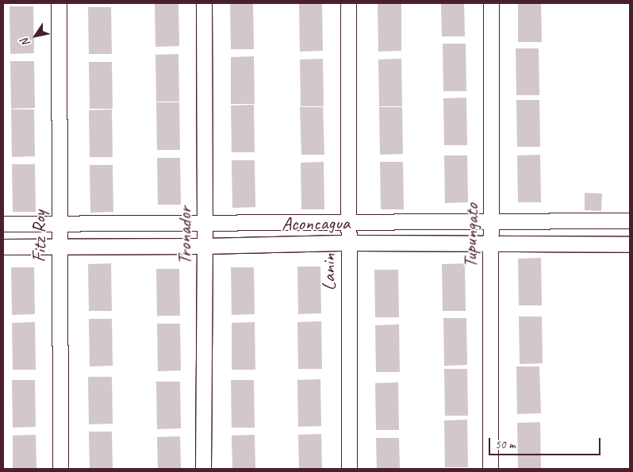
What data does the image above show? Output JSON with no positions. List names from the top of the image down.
{
  "streets": {
    "street": [
      "Aconcagua",
      "Tronador",
      "Tupungato",
      "Fitz Roy",
      "Lanin"
    ]
  },
  "crossings": [
    ["Aconcagua", "Tronador"],
    ["Aconcagua", "Tupungato"],
    ["Aconcagua", "Fitz Roy"],
    ["Aconcagua", "Lanin"]
  ],
  "scale_bar": "50 m",
  "north": "bottom left"
}
